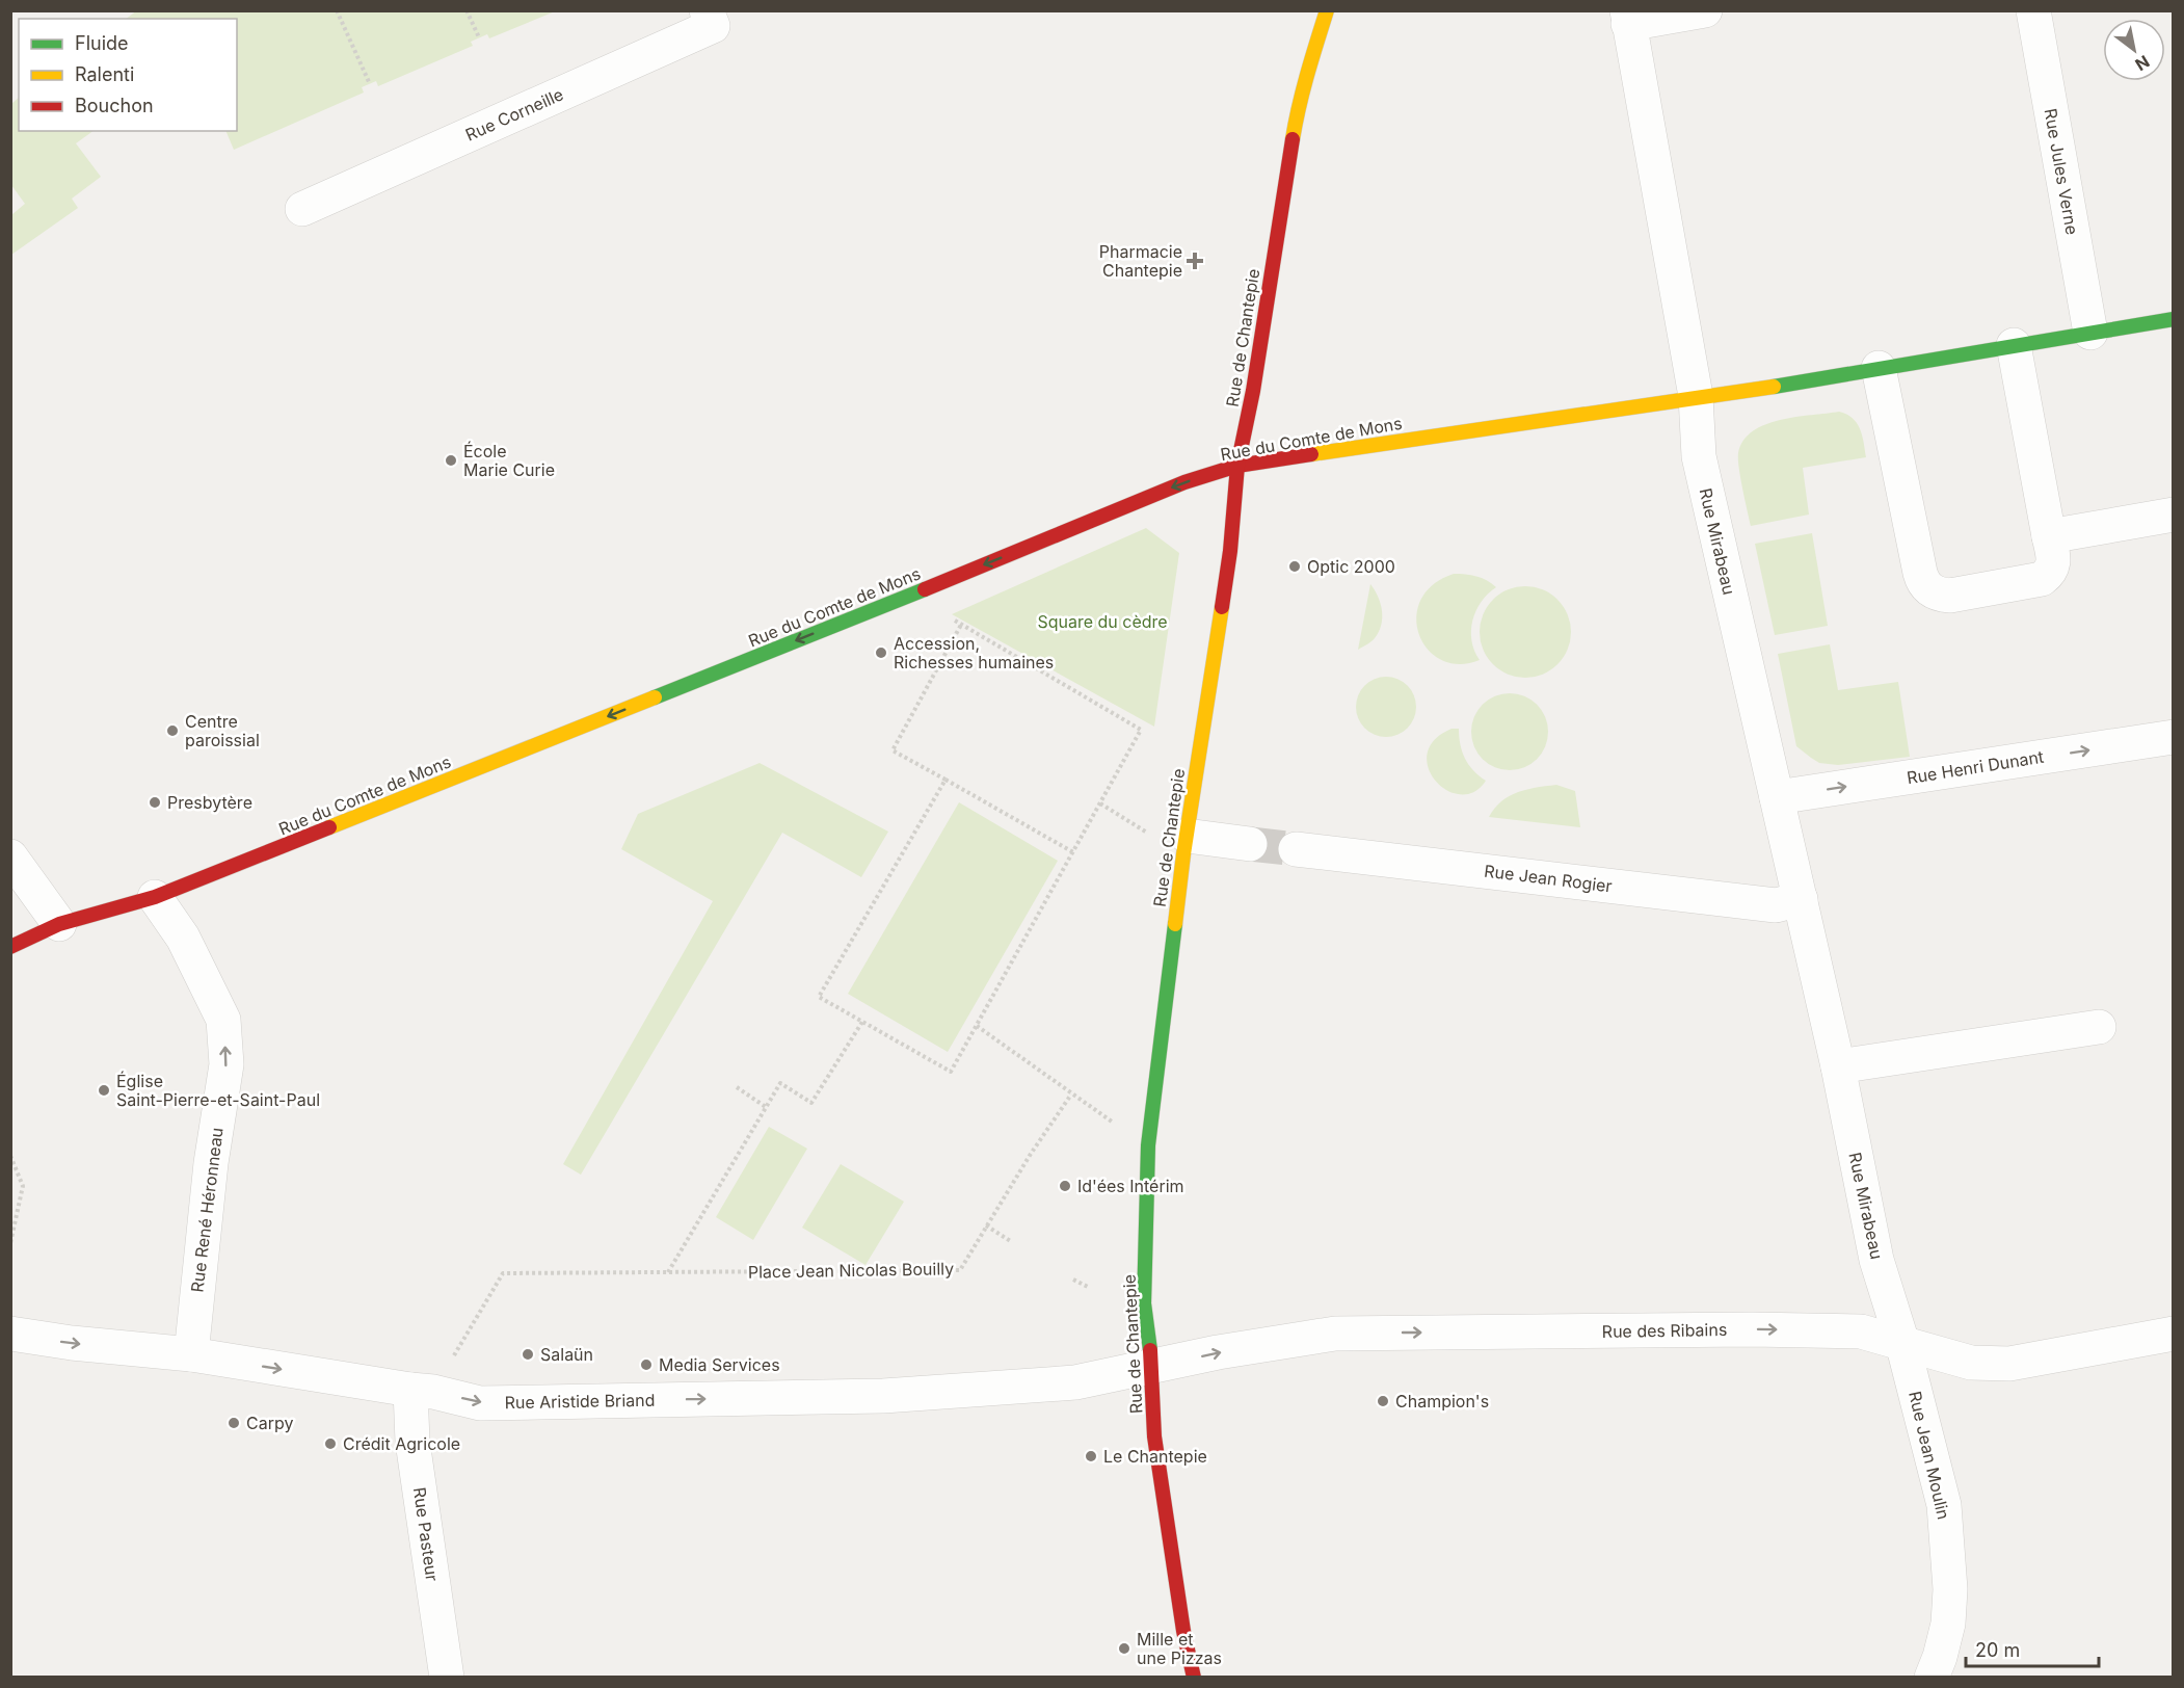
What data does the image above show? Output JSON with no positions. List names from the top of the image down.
{
  "streets": {
    "street": [
      "Rue Corneille",
      "Rue Jules Verne",
      "Rue de Chantepie",
      "Rue du Comte de Mons",
      "Rue Mirabeau",
      "Rue Henri Dunant",
      "Rue Jean Rogier",
      "Rue René Héronneau",
      "Rue des Ribains",
      "Rue Aristide Briand",
      "Rue Jean Moulin",
      "Rue Pasteur"
    ],
    "path": ["Place Jean Nicolas Bouilly"]
  },
  "crossings": [
    ["Rue de Chantepie", "Rue du Comte de Mons"],
    ["Rue de Chantepie", "Rue des Ribains"],
    ["Rue de Chantepie", "Rue Aristide Briand"],
    ["Rue du Comte de Mons", "Rue Mirabeau"],
    ["Rue du Comte de Mons", "Rue René Héronneau"],
    ["Rue Mirabeau", "Rue Henri Dunant"],
    ["Rue Mirabeau", "Rue Jean Rogier"],
    ["Rue Mirabeau", "Rue des Ribains"],
    ["Rue Mirabeau", "Rue Jean Moulin"],
    ["Rue René Héronneau", "Rue Aristide Briand"],
    ["Place Jean Nicolas Bouilly", "Rue Aristide Briand"],
    ["Place Jean Nicolas Bouilly", "Rue Pasteur"],
    ["Rue des Ribains", "Rue Aristide Briand"],
    ["Rue des Ribains", "Rue Jean Moulin"],
    ["Rue Aristide Briand", "Rue Pasteur"]
  ],
  "one_way": [
    "Rue du Comte de Mons",
    "Rue René Héronneau",
    "Rue des Ribains",
    "Rue Aristide Briand"
  ],
  "parks": ["Square du cèdre"],
  "places": {
    "health": ["Pharmacie Chantepie"],
    "other": [
      "École Marie Curie",
      "Optic 2000",
      "Accession, Richesses humaines",
      "Centre paroissial",
      "Presbytère",
      "Église Saint-Pierre-et-Saint-Paul",
      "Id'ées Intérim",
      "Salaün",
      "Media Services",
      "Champion's",
      "Carpy",
      "Crédit Agricole",
      "Le Chantepie",
      "Mille et une Pizzas"
    ]
  },
  "legend": ["Fluide", "Ralenti", "Bouchon"],
  "scale_bar": "20 m",
  "north": "bottom right"
}
